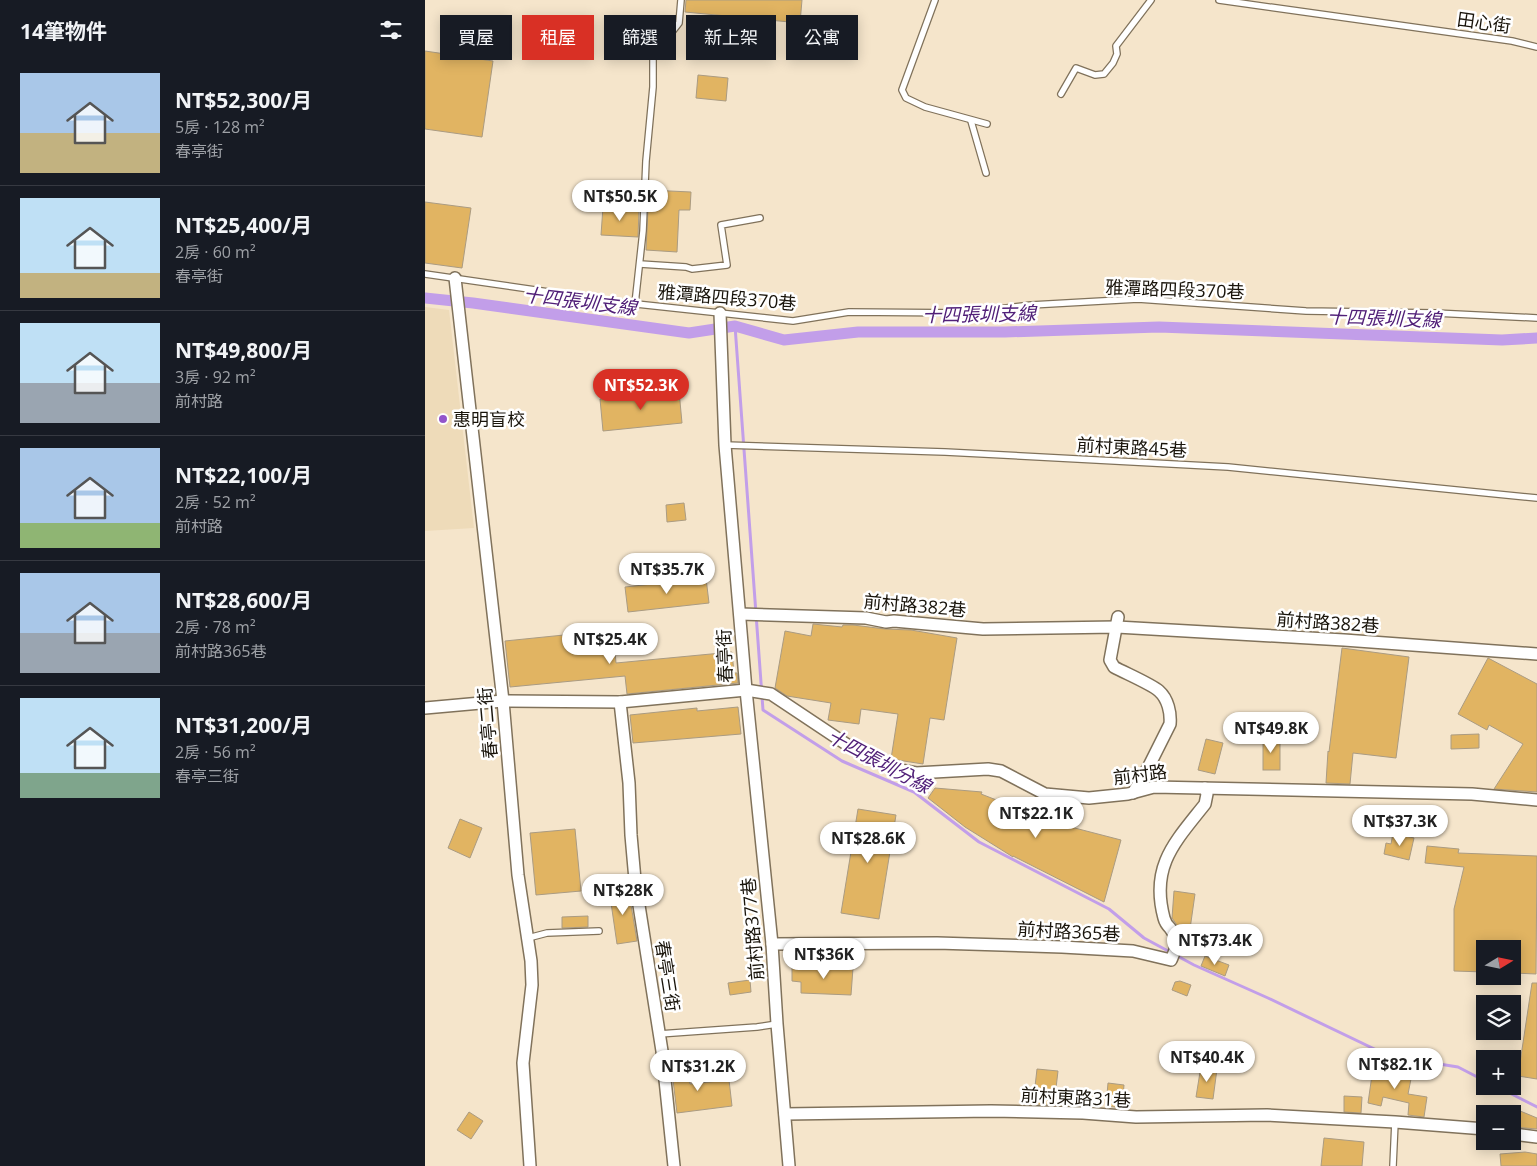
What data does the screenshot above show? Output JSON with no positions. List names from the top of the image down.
{
  "streets": {
    "street": [
      "前村路382巷",
      "春亭街",
      "春亭二街",
      "前村路",
      "前村路377巷",
      "前村路365巷",
      "春亭三街",
      "前村東路31巷"
    ],
    "lane": ["田心街", "雅潭路四段370巷", "前村東路45巷"]
  },
  "crossings": [
    ["雅潭路四段370巷", "春亭街"],
    ["雅潭路四段370巷", "春亭二街"],
    ["前村東路45巷", "春亭街"],
    ["前村路382巷", "春亭街"],
    ["春亭街", "春亭二街"],
    ["春亭街", "前村路"],
    ["春亭街", "前村路377巷"],
    ["春亭街", "春亭三街"],
    ["前村路", "前村路377巷"],
    ["前村路", "前村路365巷"],
    ["前村路377巷", "前村路365巷"],
    ["前村路377巷", "前村東路31巷"]
  ],
  "water": ["十四張圳支線", "十四張圳分線"],
  "places": ["惠明盲校"],
  "north": "right",
  "page": {
    "heading": "14筆物件",
    "chip": [
      "買屋",
      "租屋",
      "篩選",
      "新上架",
      "公寓"
    ],
    "list": [
      {
        "name": "NT$52,300/月",
        "note": "5房 · 128 m² · 春亭街"
      },
      {
        "name": "NT$25,400/月",
        "note": "2房 · 60 m² · 春亭街"
      },
      {
        "name": "NT$49,800/月",
        "note": "3房 · 92 m² · 前村路"
      },
      {
        "name": "NT$22,100/月",
        "note": "2房 · 52 m² · 前村路"
      },
      {
        "name": "NT$28,600/月",
        "note": "2房 · 78 m² · 前村路365巷"
      },
      {
        "name": "NT$31,200/月",
        "note": "2房 · 56 m² · 春亭三街"
      }
    ],
    "price": [
      "NT$50.5K",
      "NT$52.3K",
      "NT$35.7K",
      "NT$25.4K",
      "NT$49.8K",
      "NT$22.1K",
      "NT$37.3K",
      "NT$28.6K",
      "NT$28K",
      "NT$73.4K",
      "NT$36K",
      "NT$40.4K",
      "NT$82.1K",
      "NT$31.2K"
    ],
    "map_buttons": ["+", "−"]
  }
}
